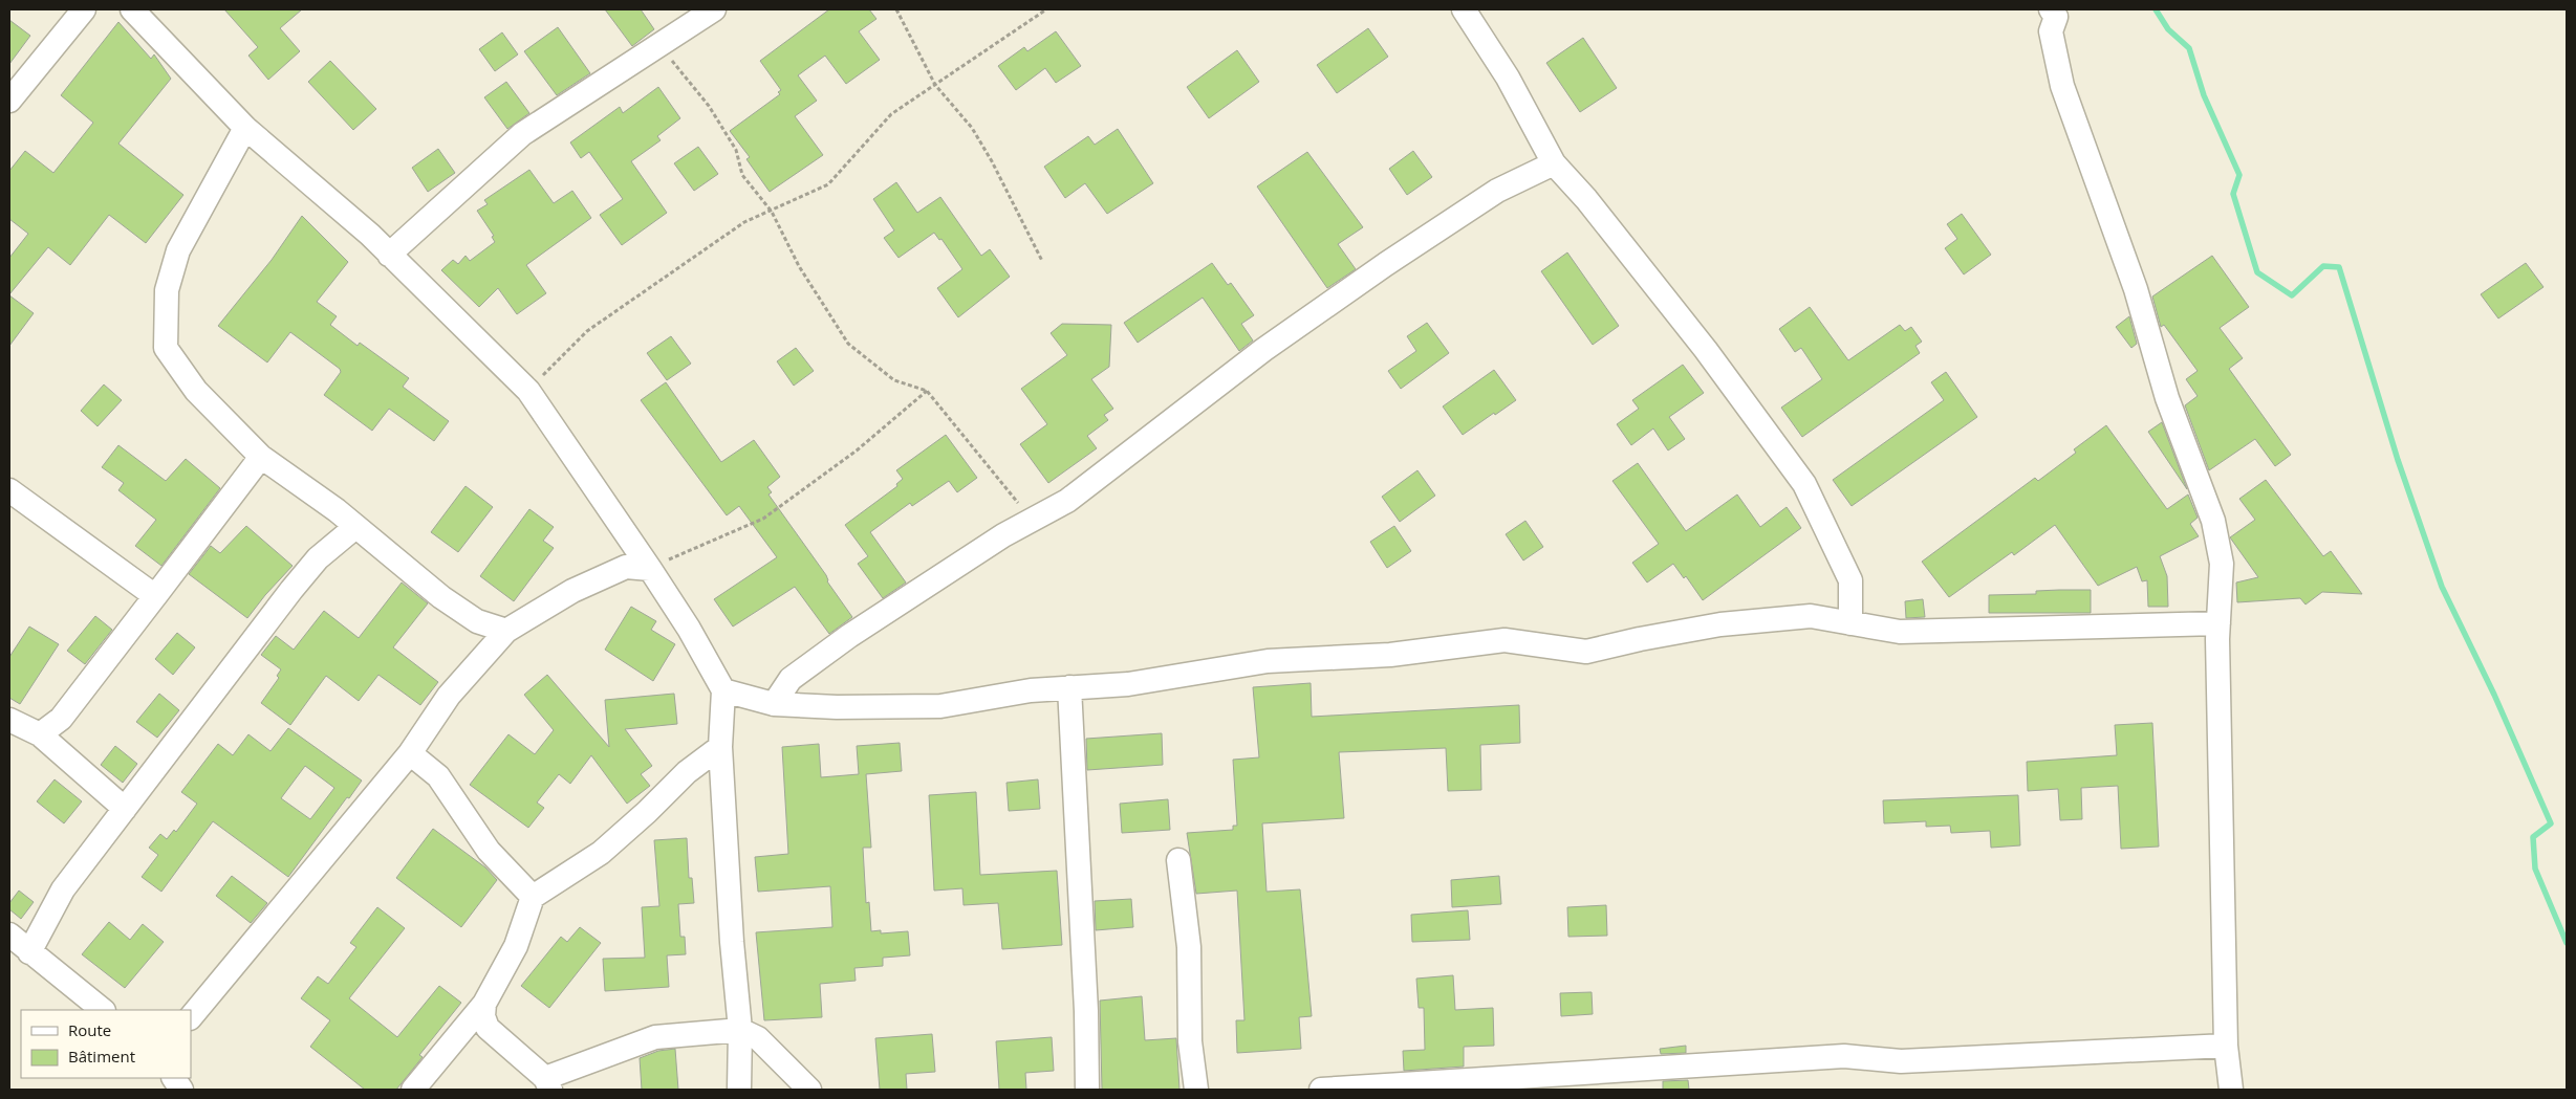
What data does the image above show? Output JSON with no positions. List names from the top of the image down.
{
  "legend": ["Route", "Bâtiment"]
}
